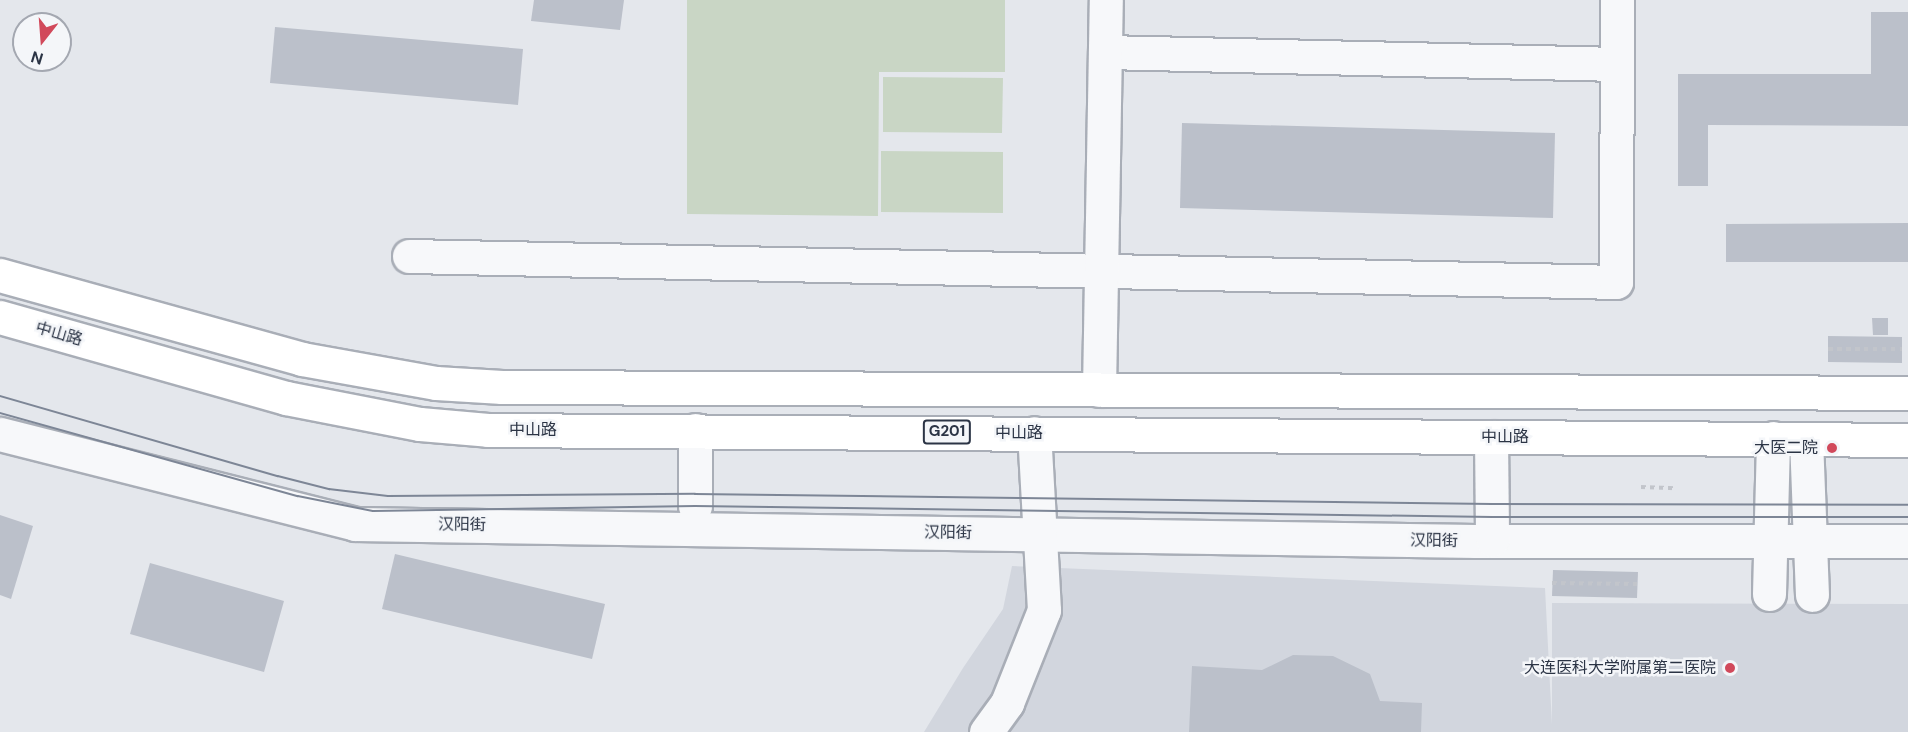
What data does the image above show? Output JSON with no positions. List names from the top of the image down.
{
  "streets": {
    "highway": ["中山路", "G201"],
    "street": ["汉阳街"]
  },
  "places": ["大医二院", "大连医科大学附属第二医院"],
  "north": "bottom"
}
